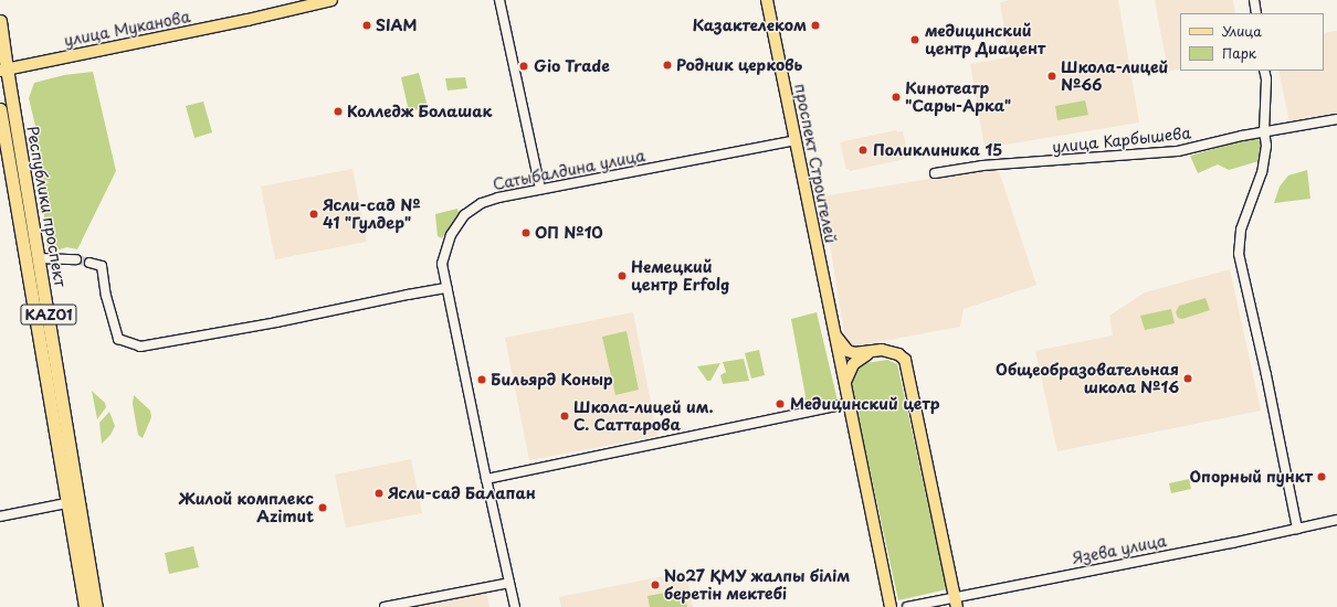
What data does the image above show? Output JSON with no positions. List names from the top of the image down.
{
  "streets": {
    "highway": ["Республики проспект", "KАZ01"],
    "main road": ["улица Муканова", "проспект Строителей"],
    "street": ["улица Карбышева", "Сатыбалдина улица", "Язева улица"]
  },
  "crossings": [
    ["улица Муканова", "Республики проспект"],
    ["проспект Строителей", "Сатыбалдина улица"],
    ["проспект Строителей", "Язева улица"]
  ],
  "places": [
    "SIAM",
    "Казактелеком",
    "медицинский центр Диацент",
    "Родник церковь",
    "Gio Trade",
    "Школа-лицей №66",
    "Кинотеатр \"Сары-Арка\"",
    "Колледж Болашак",
    "Поликлиника 15",
    "Ясли-сад № 41 \"Гулдер\"",
    "ОП №10",
    "Немецкий центр Erfolg",
    "Общеобразовательная школа №16",
    "Бильярд Коныр",
    "Медицинский цетр",
    "Школа-лицей им. С. Саттарова",
    "Опорный пункт",
    "Ясли-сад Балапан",
    "Жилой комплекс Azimut",
    "No27 ҚМУ жалпы білім беретін мектебі"
  ],
  "legend": ["Улица", "Парк"]
}
